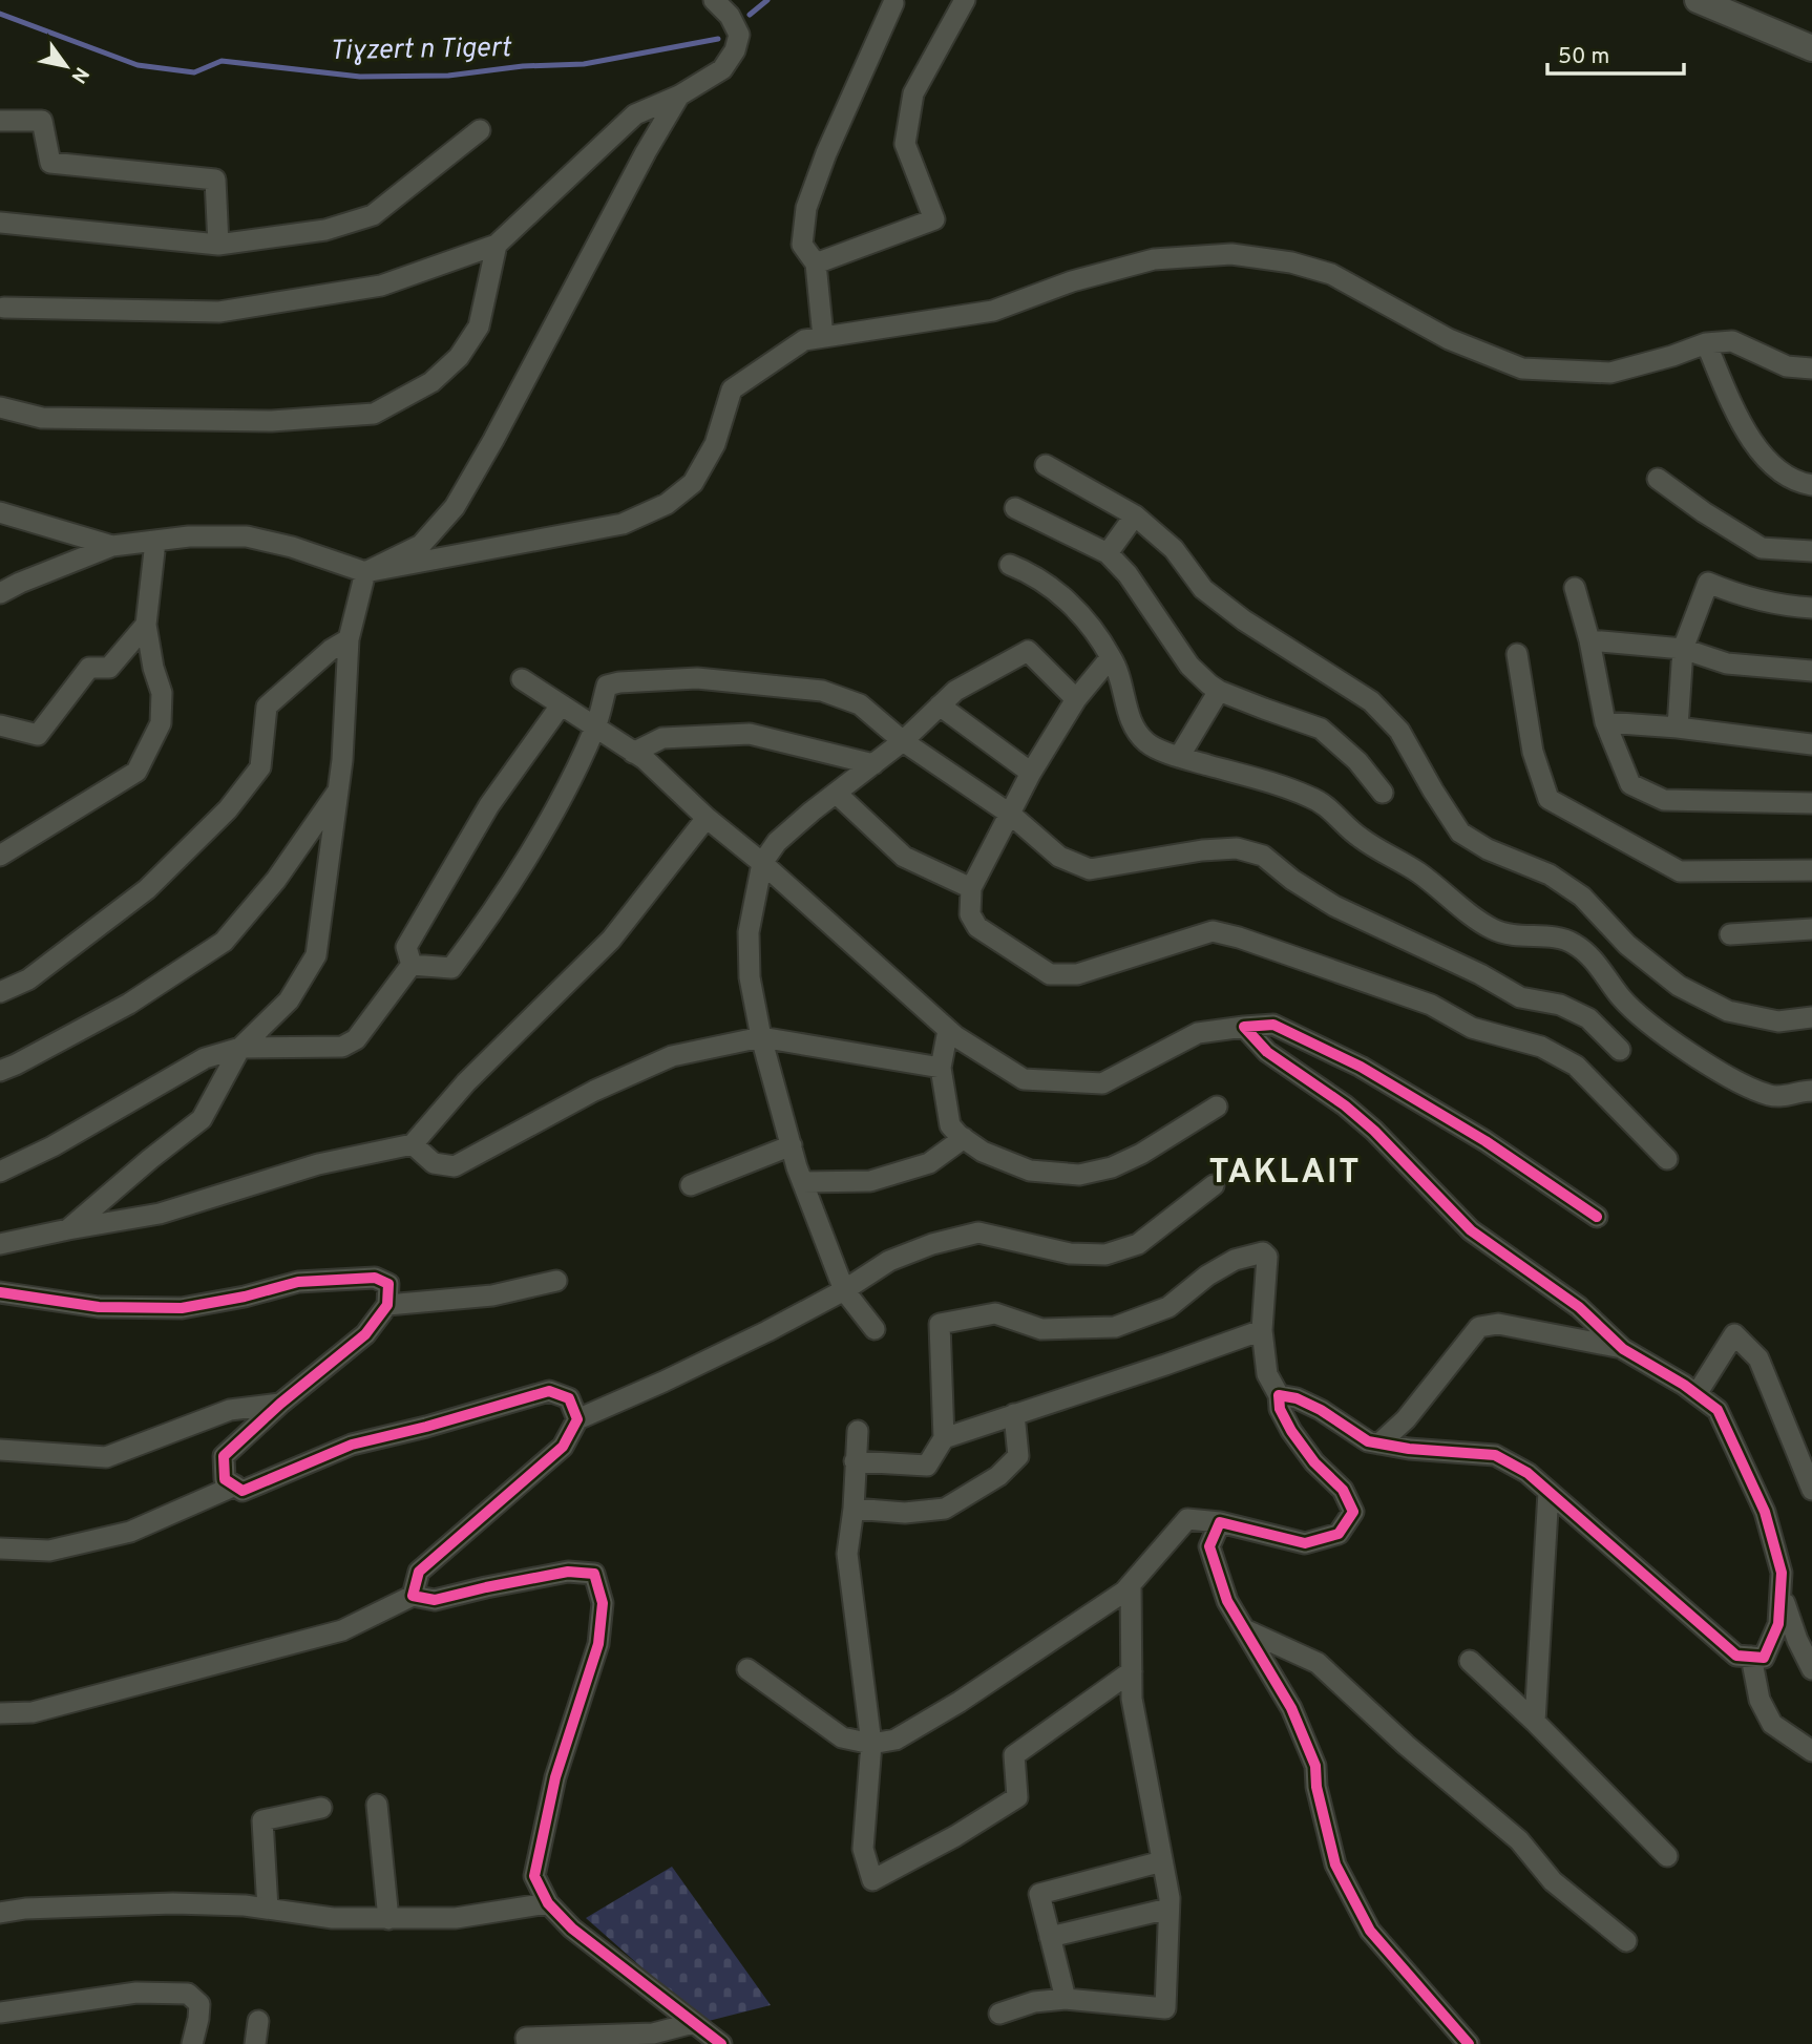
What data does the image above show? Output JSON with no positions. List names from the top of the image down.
{
  "districts": ["TAKLAIT"],
  "water": ["Tiɣzert n Tigert"],
  "scale_bar": "50 m",
  "north": "bottom right"
}
